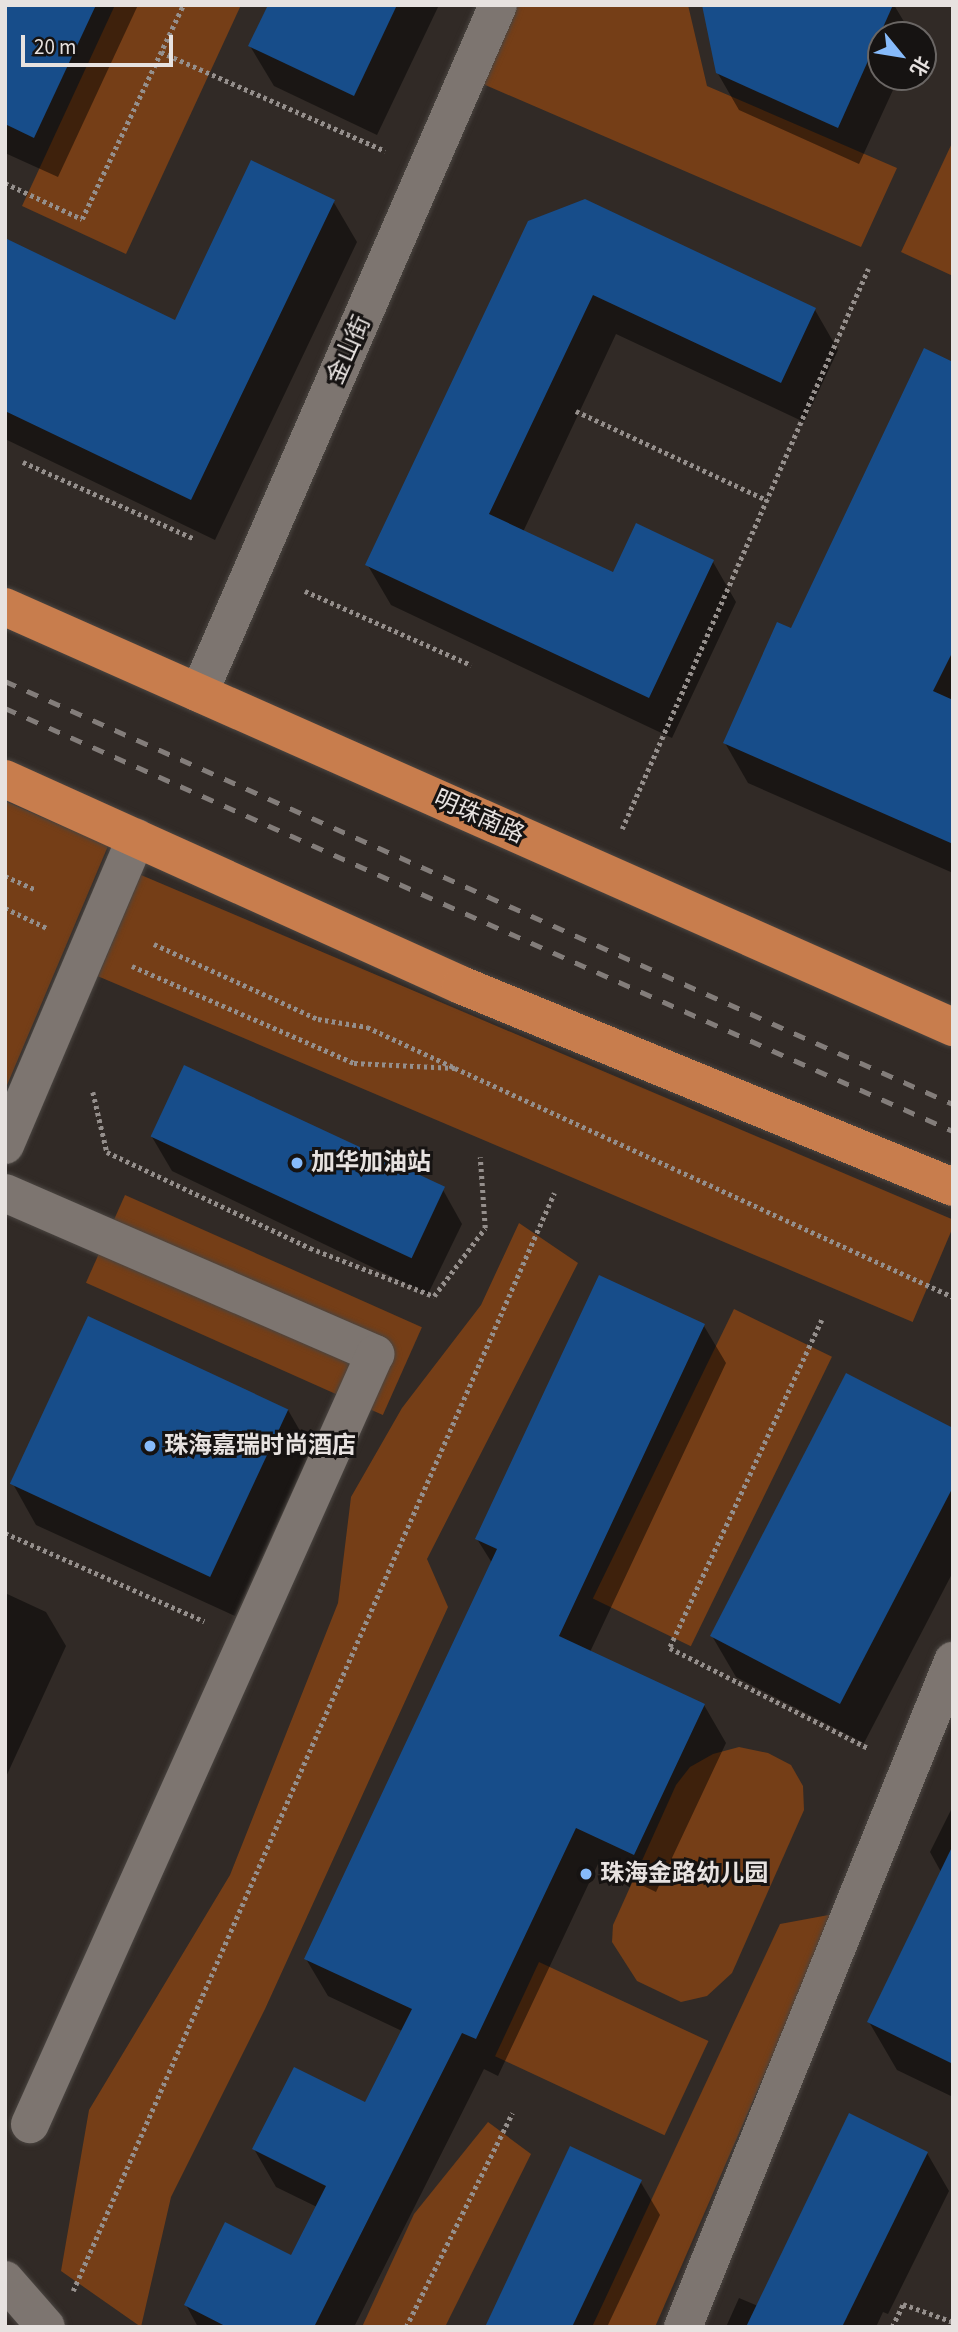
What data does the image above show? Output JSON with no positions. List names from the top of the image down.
{
  "streets": {
    "highway": ["明珠南路"],
    "street": ["金山街"]
  },
  "crossings": [
    ["金山街", "明珠南路"]
  ],
  "places": ["加华加油站", "珠海嘉瑞时尚酒店", "珠海金路幼儿园"],
  "scale_bar": "20 m",
  "north": "bottom right"
}
